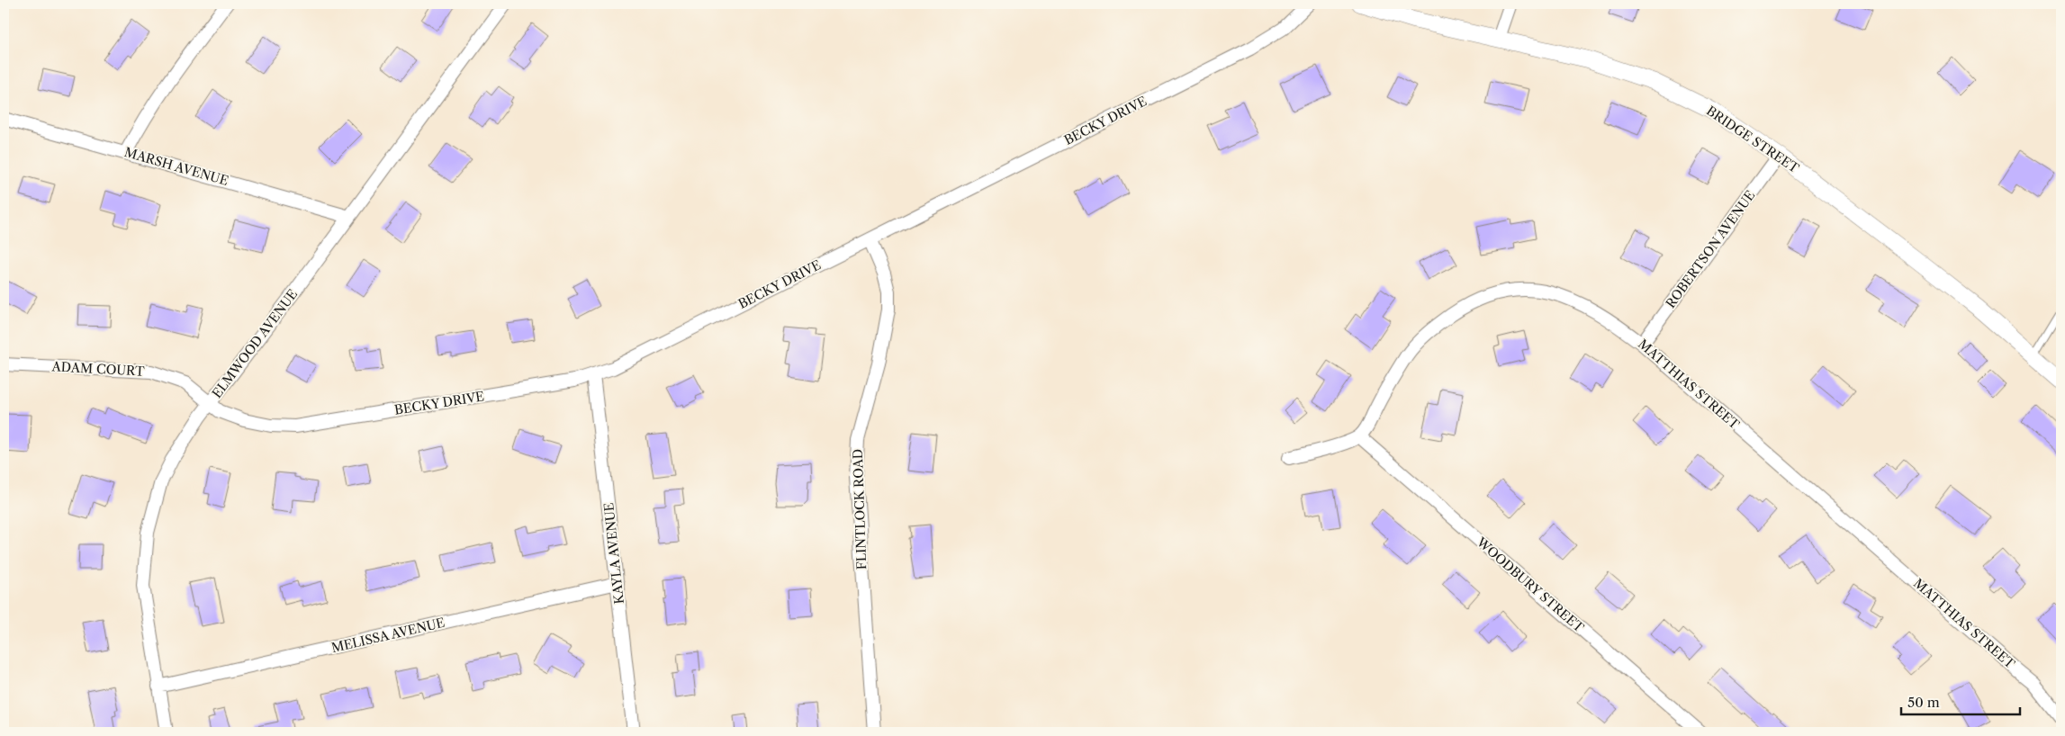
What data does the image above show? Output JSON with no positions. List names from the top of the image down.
{
  "streets": {
    "street": [
      "BECKY DRIVE",
      "BRIDGE STREET",
      "MARSH AVENUE",
      "ROBERTSON AVENUE",
      "ELMWOOD AVENUE",
      "ADAM COURT",
      "MATTHIAS STREET",
      "FLINTLOCK ROAD",
      "KAYLA AVENUE",
      "WOODBURY STREET",
      "MELISSA AVENUE"
    ]
  },
  "crossings": [
    ["BECKY DRIVE", "ELMWOOD AVENUE"],
    ["BECKY DRIVE", "ADAM COURT"],
    ["BECKY DRIVE", "FLINTLOCK ROAD"],
    ["BECKY DRIVE", "KAYLA AVENUE"],
    ["BRIDGE STREET", "ROBERTSON AVENUE"],
    ["MARSH AVENUE", "ELMWOOD AVENUE"],
    ["ROBERTSON AVENUE", "MATTHIAS STREET"],
    ["ELMWOOD AVENUE", "ADAM COURT"],
    ["ELMWOOD AVENUE", "MELISSA AVENUE"],
    ["MATTHIAS STREET", "WOODBURY STREET"],
    ["KAYLA AVENUE", "MELISSA AVENUE"]
  ],
  "scale_bar": "50 m"
}
